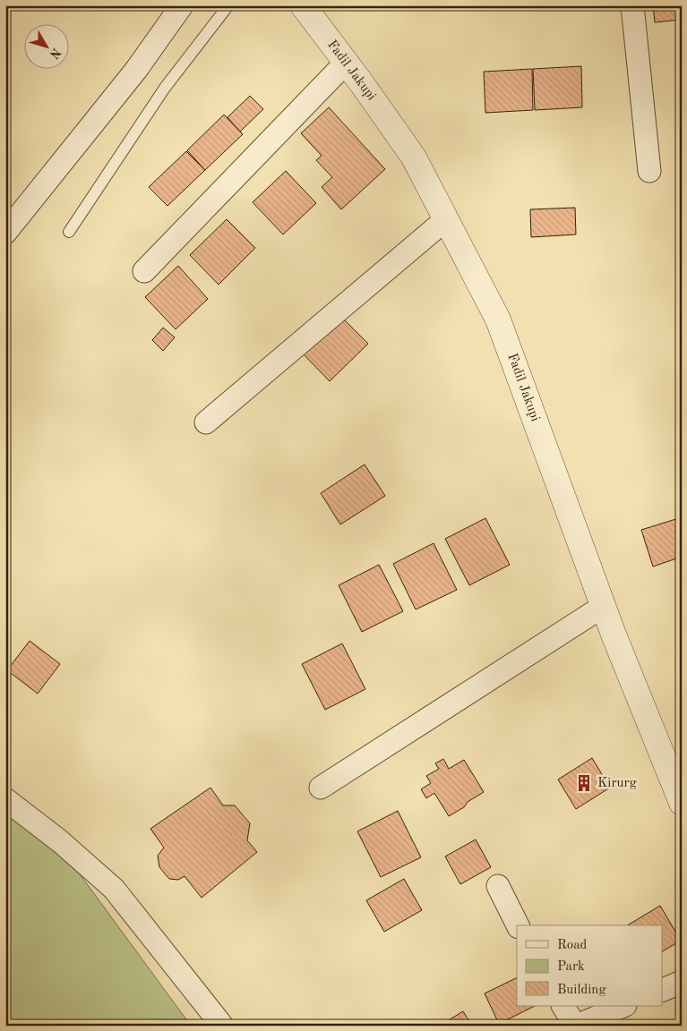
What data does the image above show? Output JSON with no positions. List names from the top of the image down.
{
  "streets": {
    "street": ["Fadil Jakupi"]
  },
  "places": {
    "building": ["Kirurg"]
  },
  "legend": ["Road", "Park", "Building"],
  "north": "bottom right"
}
